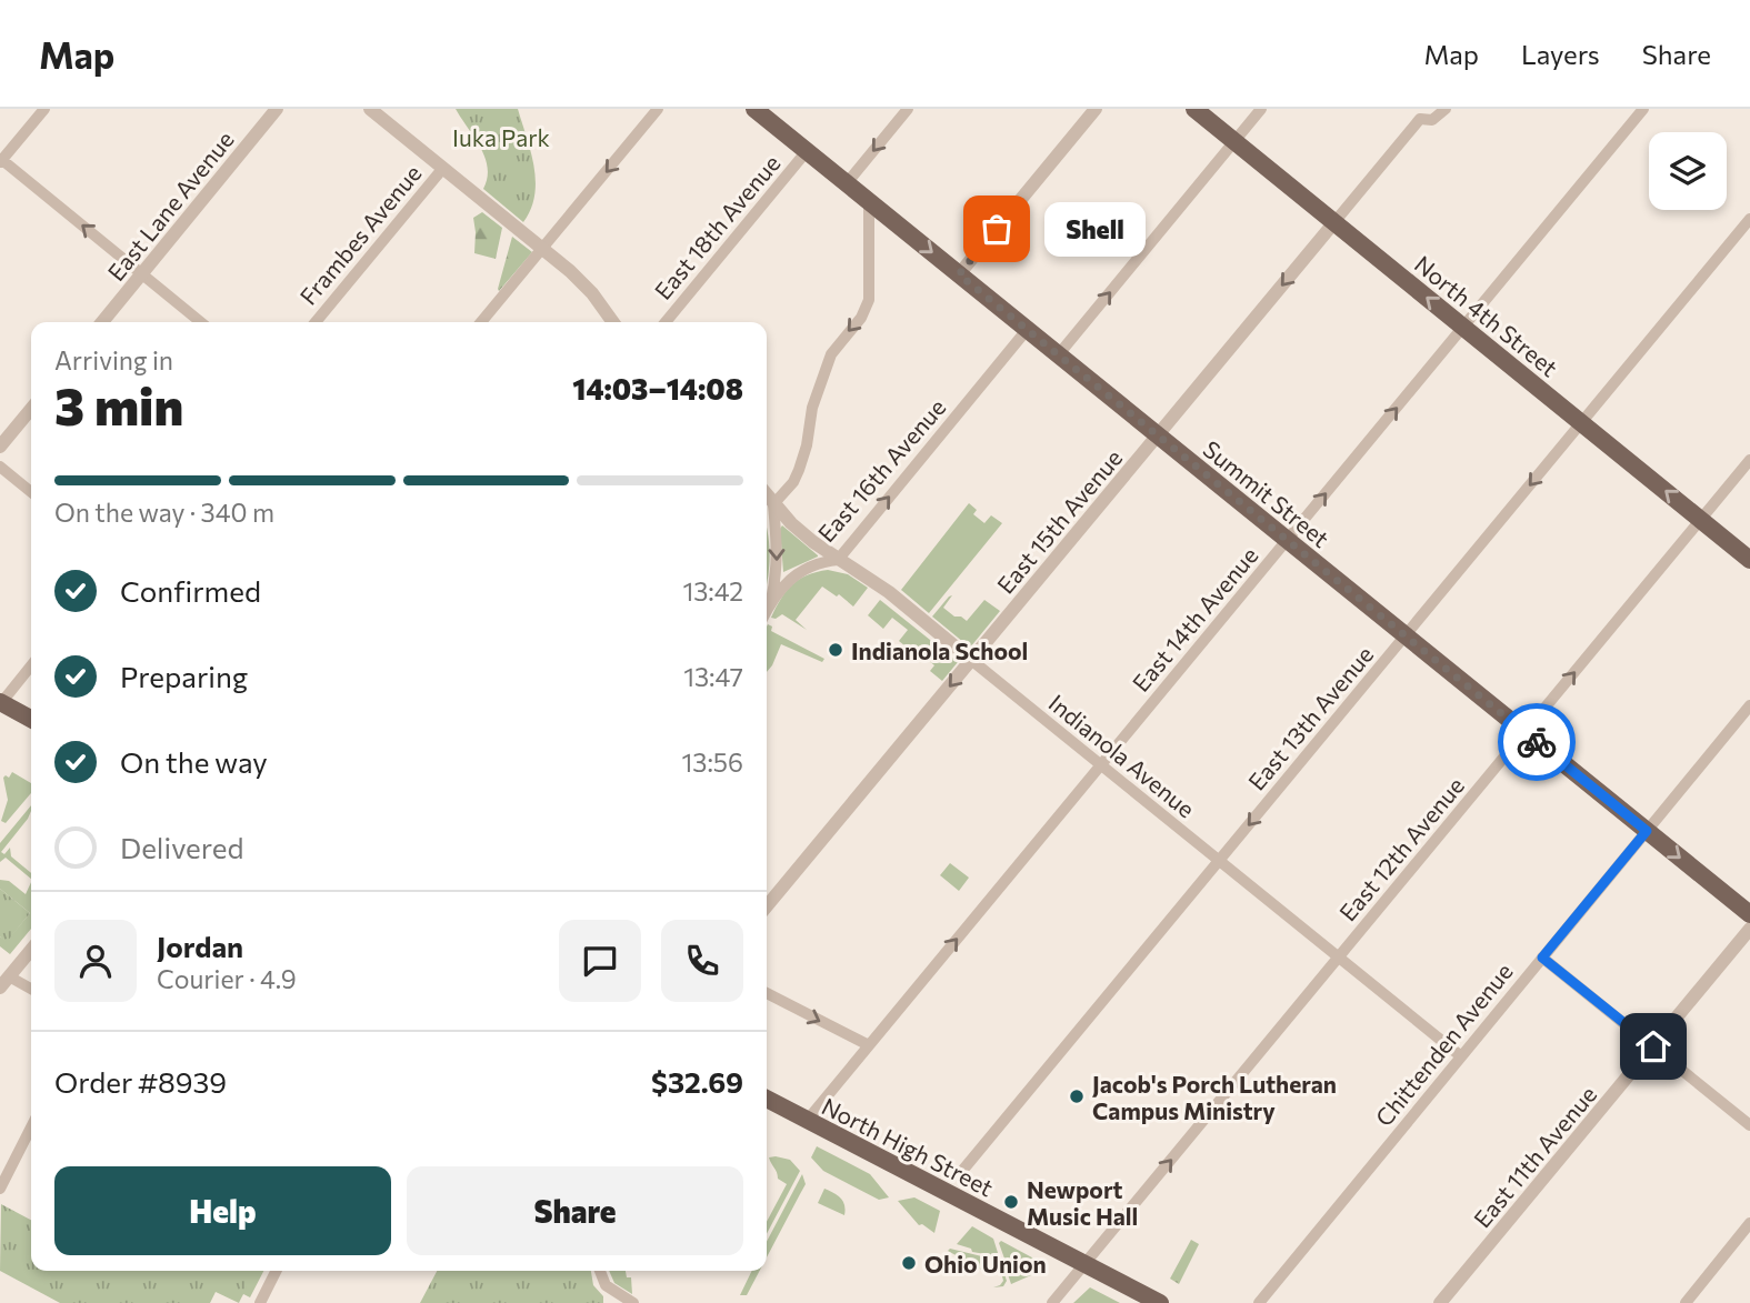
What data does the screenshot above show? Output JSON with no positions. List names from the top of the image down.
{
  "streets": {
    "main road": ["North 4th Street", "Summit Street", "North High Street"],
    "street": [
      "East Lane Avenue",
      "East 18th Avenue",
      "Frambes Avenue",
      "East 16th Avenue",
      "East 15th Avenue",
      "East 14th Avenue",
      "East 13th Avenue",
      "Indianola Avenue",
      "East 12th Avenue",
      "Chittenden Avenue",
      "East 11th Avenue"
    ]
  },
  "crossings": [
    ["East 18th Avenue", "Summit Street"],
    ["North 4th Street", "East 15th Avenue"],
    ["North 4th Street", "East 14th Avenue"],
    ["North 4th Street", "East 13th Avenue"],
    ["North 4th Street", "East 12th Avenue"],
    ["East 16th Avenue", "Summit Street"],
    ["East 16th Avenue", "Indianola Avenue"],
    ["Summit Street", "East 15th Avenue"],
    ["Summit Street", "East 14th Avenue"],
    ["Summit Street", "East 13th Avenue"],
    ["Summit Street", "East 12th Avenue"],
    ["Summit Street", "Chittenden Avenue"],
    ["East 15th Avenue", "Indianola Avenue"],
    ["East 14th Avenue", "Indianola Avenue"],
    ["East 14th Avenue", "North High Street"],
    ["East 13th Avenue", "Indianola Avenue"],
    ["Indianola Avenue", "East 12th Avenue"],
    ["Indianola Avenue", "Chittenden Avenue"],
    ["East 12th Avenue", "North High Street"]
  ],
  "one_way": [
    "North 4th Street",
    "East 16th Avenue",
    "East 15th Avenue",
    "East 14th Avenue",
    "East 13th Avenue",
    "East 12th Avenue"
  ],
  "parks": ["Iuka Park"],
  "places": [
    "Shell",
    "Indianola School",
    "Jacob's Porch Lutheran Campus Ministry",
    "Newport Music Hall",
    "Ohio Union"
  ],
  "page": {
    "header": "Map",
    "nav": ["Map", "Layers", "Share"],
    "bubble": "Shell",
    "heading": ["3 min", "Arriving in", "14:03–14:08"],
    "panel": [
      "Jordan",
      "Courier · 4.9",
      "Order #8939",
      "$32.69"
    ],
    "bar": "On the way · 340 m",
    "list": [
      ["Confirmed", "13:42"],
      ["Preparing", "13:47"],
      ["On the way", "13:56"],
      "Delivered"
    ],
    "buttons": ["Help", "Share"]
  }
}
